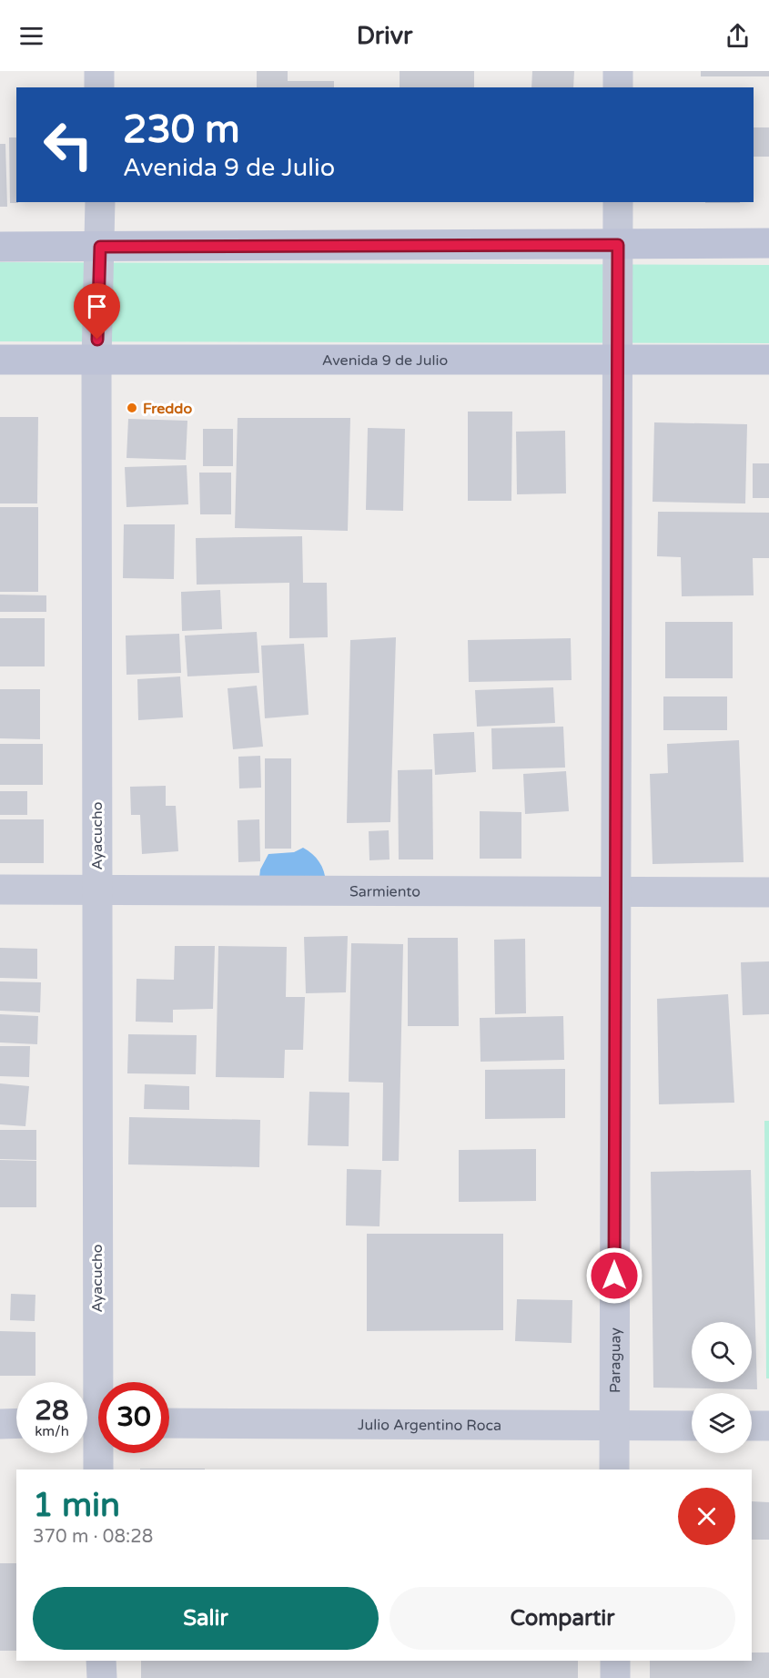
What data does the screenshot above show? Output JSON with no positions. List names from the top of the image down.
{
  "streets": {
    "main road": ["Avenida 9 de Julio"],
    "street": [
      "Ayacucho",
      "Sarmiento",
      "Paraguay",
      "Julio Argentino Roca"
    ]
  },
  "crossings": [
    ["Avenida 9 de Julio", "Ayacucho"],
    ["Avenida 9 de Julio", "Paraguay"],
    ["Ayacucho", "Sarmiento"],
    ["Sarmiento", "Paraguay"],
    ["Paraguay", "Julio Argentino Roca"]
  ],
  "places": ["Freddo"],
  "page": {
    "header": "Drivr",
    "turn": ["230 m", "Avenida 9 de Julio"],
    "speed": "28 km/h",
    "limit": "30",
    "heading": ["1 min", "370 m · 08:28"],
    "buttons": ["Salir", "Compartir"]
  }
}
